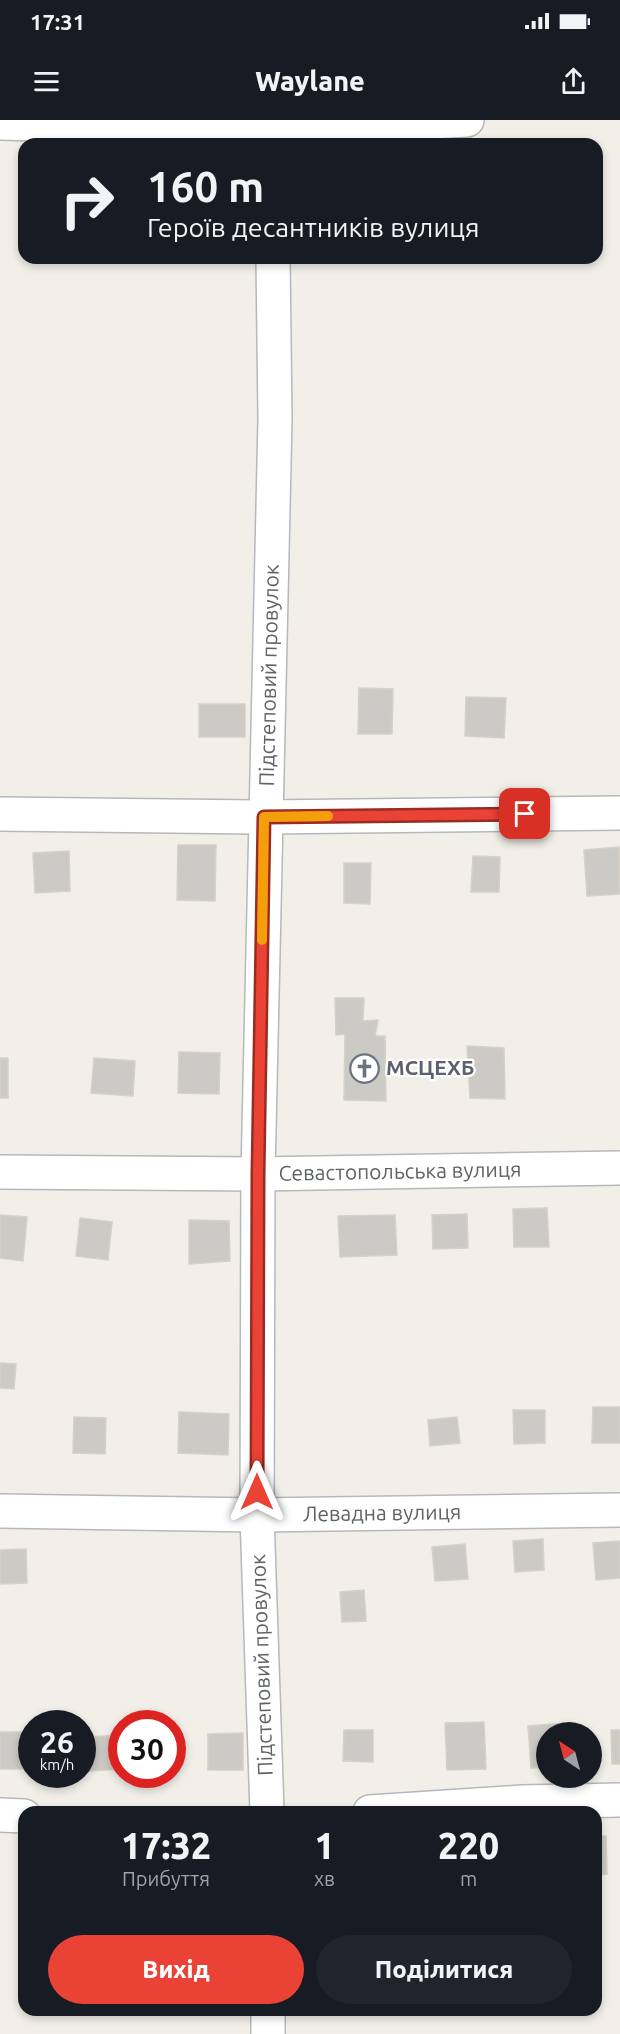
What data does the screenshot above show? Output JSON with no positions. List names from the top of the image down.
{
  "streets": {
    "street": ["Підстеповий провулок", "Севастопольська вулиця", "Левадна вулиця"]
  },
  "crossings": [
    ["Підстеповий провулок", "Севастопольська вулиця"],
    ["Підстеповий провулок", "Левадна вулиця"]
  ],
  "places": {
    "church": ["МСЦЕХБ"]
  },
  "north": "top left",
  "page": {
    "status": "17:31",
    "header": "Waylane",
    "turn": ["160 m", "Героїв десантників вулиця"],
    "speed": "26 km/h",
    "limit": "30",
    "eta": [
      "17:32",
      "Прибуття",
      "1",
      "хв",
      "220",
      "m"
    ],
    "buttons": ["Вихід", "Поділитися"]
  }
}
